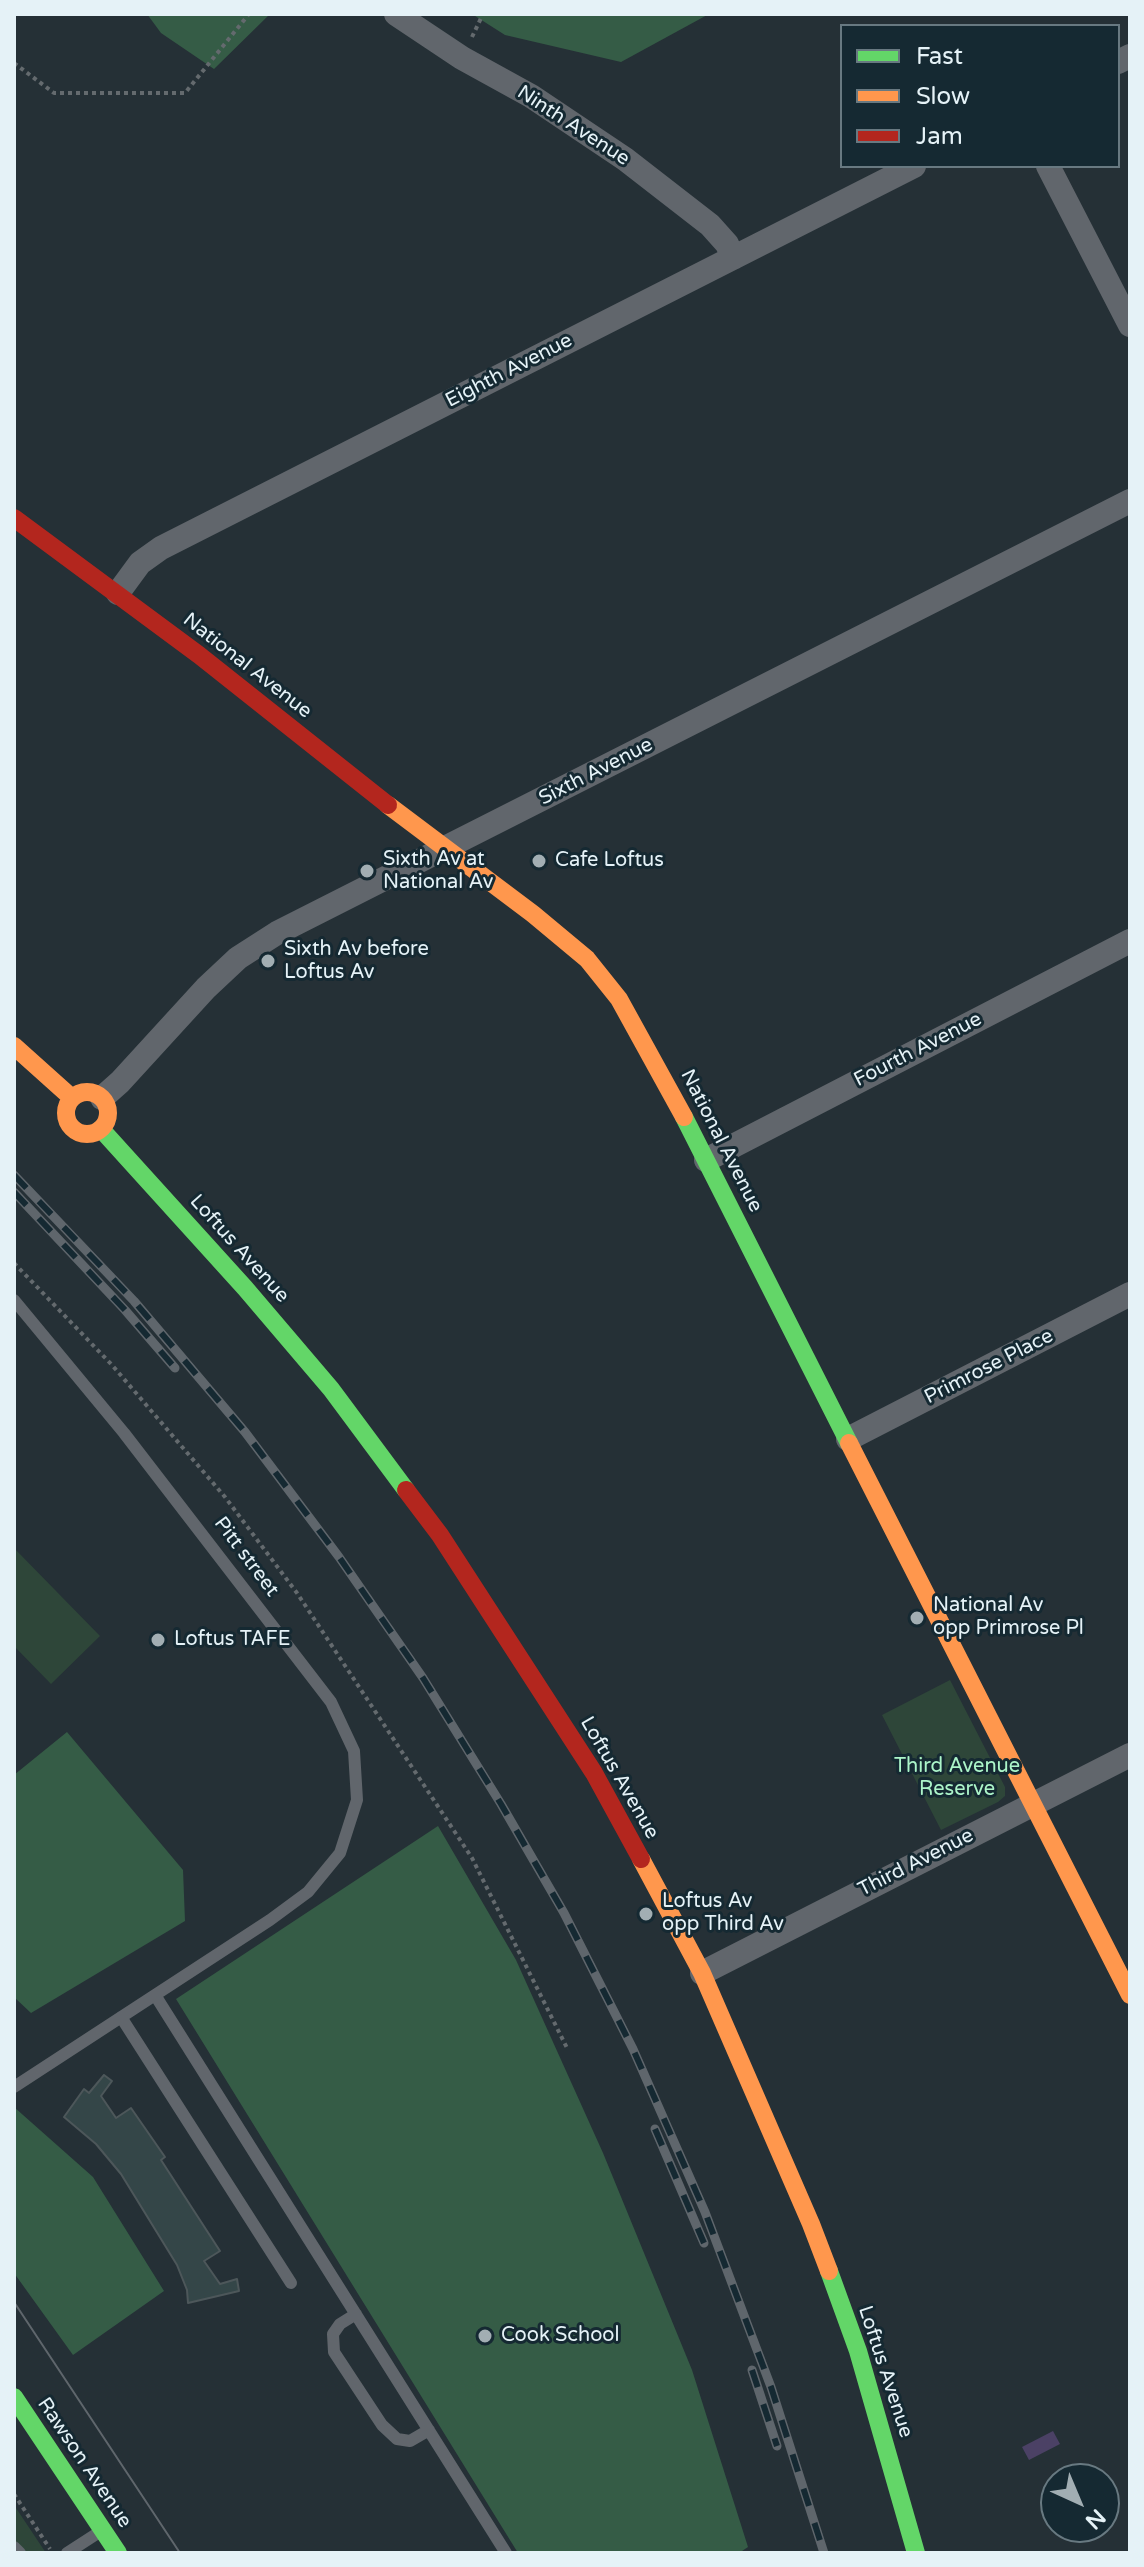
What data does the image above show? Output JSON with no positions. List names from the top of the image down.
{
  "streets": {
    "street": [
      "Ninth Avenue",
      "Eighth Avenue",
      "National Avenue",
      "Sixth Avenue",
      "Fourth Avenue",
      "Loftus Avenue",
      "Primrose Place",
      "Third Avenue",
      "Rawson Avenue"
    ],
    "lane": ["Pitt street"]
  },
  "crossings": [
    ["Ninth Avenue", "Eighth Avenue"],
    ["Eighth Avenue", "National Avenue"],
    ["National Avenue", "Sixth Avenue"],
    ["National Avenue", "Fourth Avenue"],
    ["National Avenue", "Primrose Place"],
    ["National Avenue", "Third Avenue"],
    ["Sixth Avenue", "Loftus Avenue"],
    ["Loftus Avenue", "Third Avenue"]
  ],
  "parks": ["Third Avenue Reserve"],
  "places": [
    "Cafe Loftus",
    "Sixth Av at National Av",
    "Sixth Av before Loftus Av",
    "National Av opp Primrose Pl",
    "Loftus TAFE",
    "Loftus Av opp Third Av",
    "Cook School"
  ],
  "legend": ["Fast", "Slow", "Jam"],
  "north": "bottom right"
}
